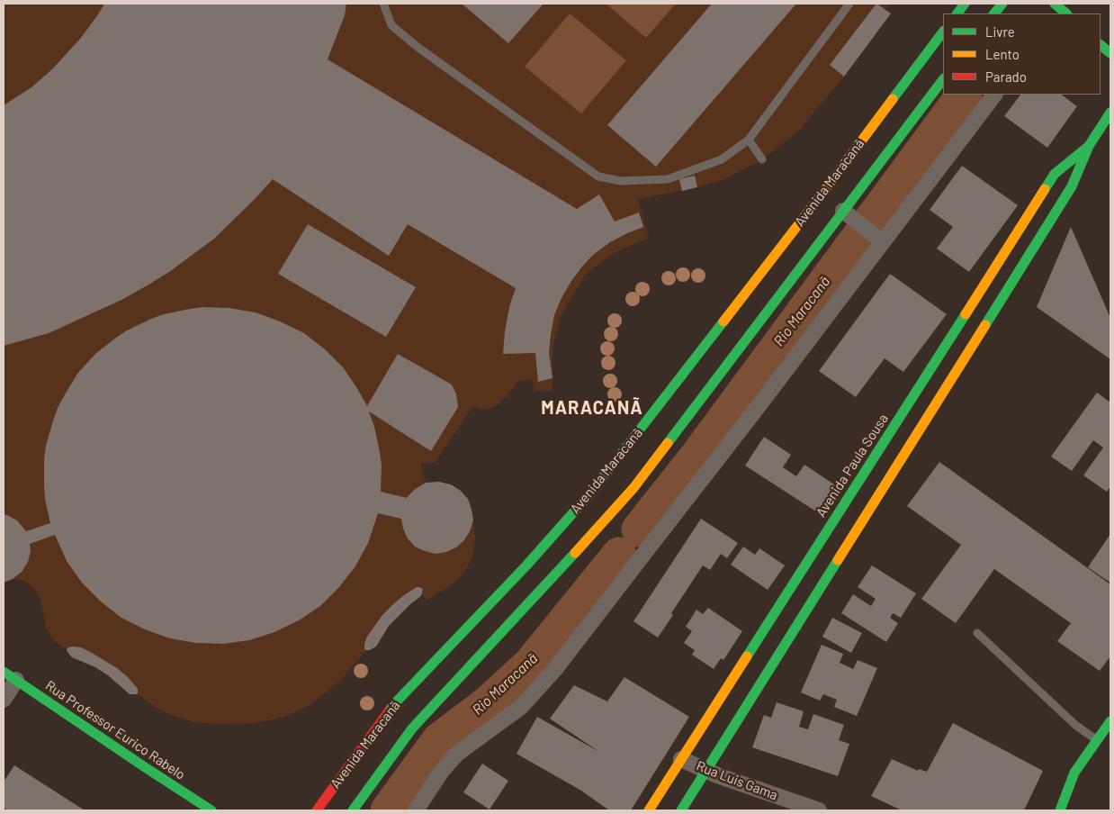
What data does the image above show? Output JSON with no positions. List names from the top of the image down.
{
  "streets": {
    "street": [
      "Avenida Maracanã",
      "Avenida Paula Sousa",
      "Rua Professor Eurico Rabelo",
      "Rua Luis Gama"
    ]
  },
  "crossings": [
    ["Avenida Paula Sousa", "Rua Luis Gama"]
  ],
  "districts": ["MARACANÃ"],
  "water": ["Rio Maracanã"],
  "legend": ["Livre", "Lento", "Parado"]
}
